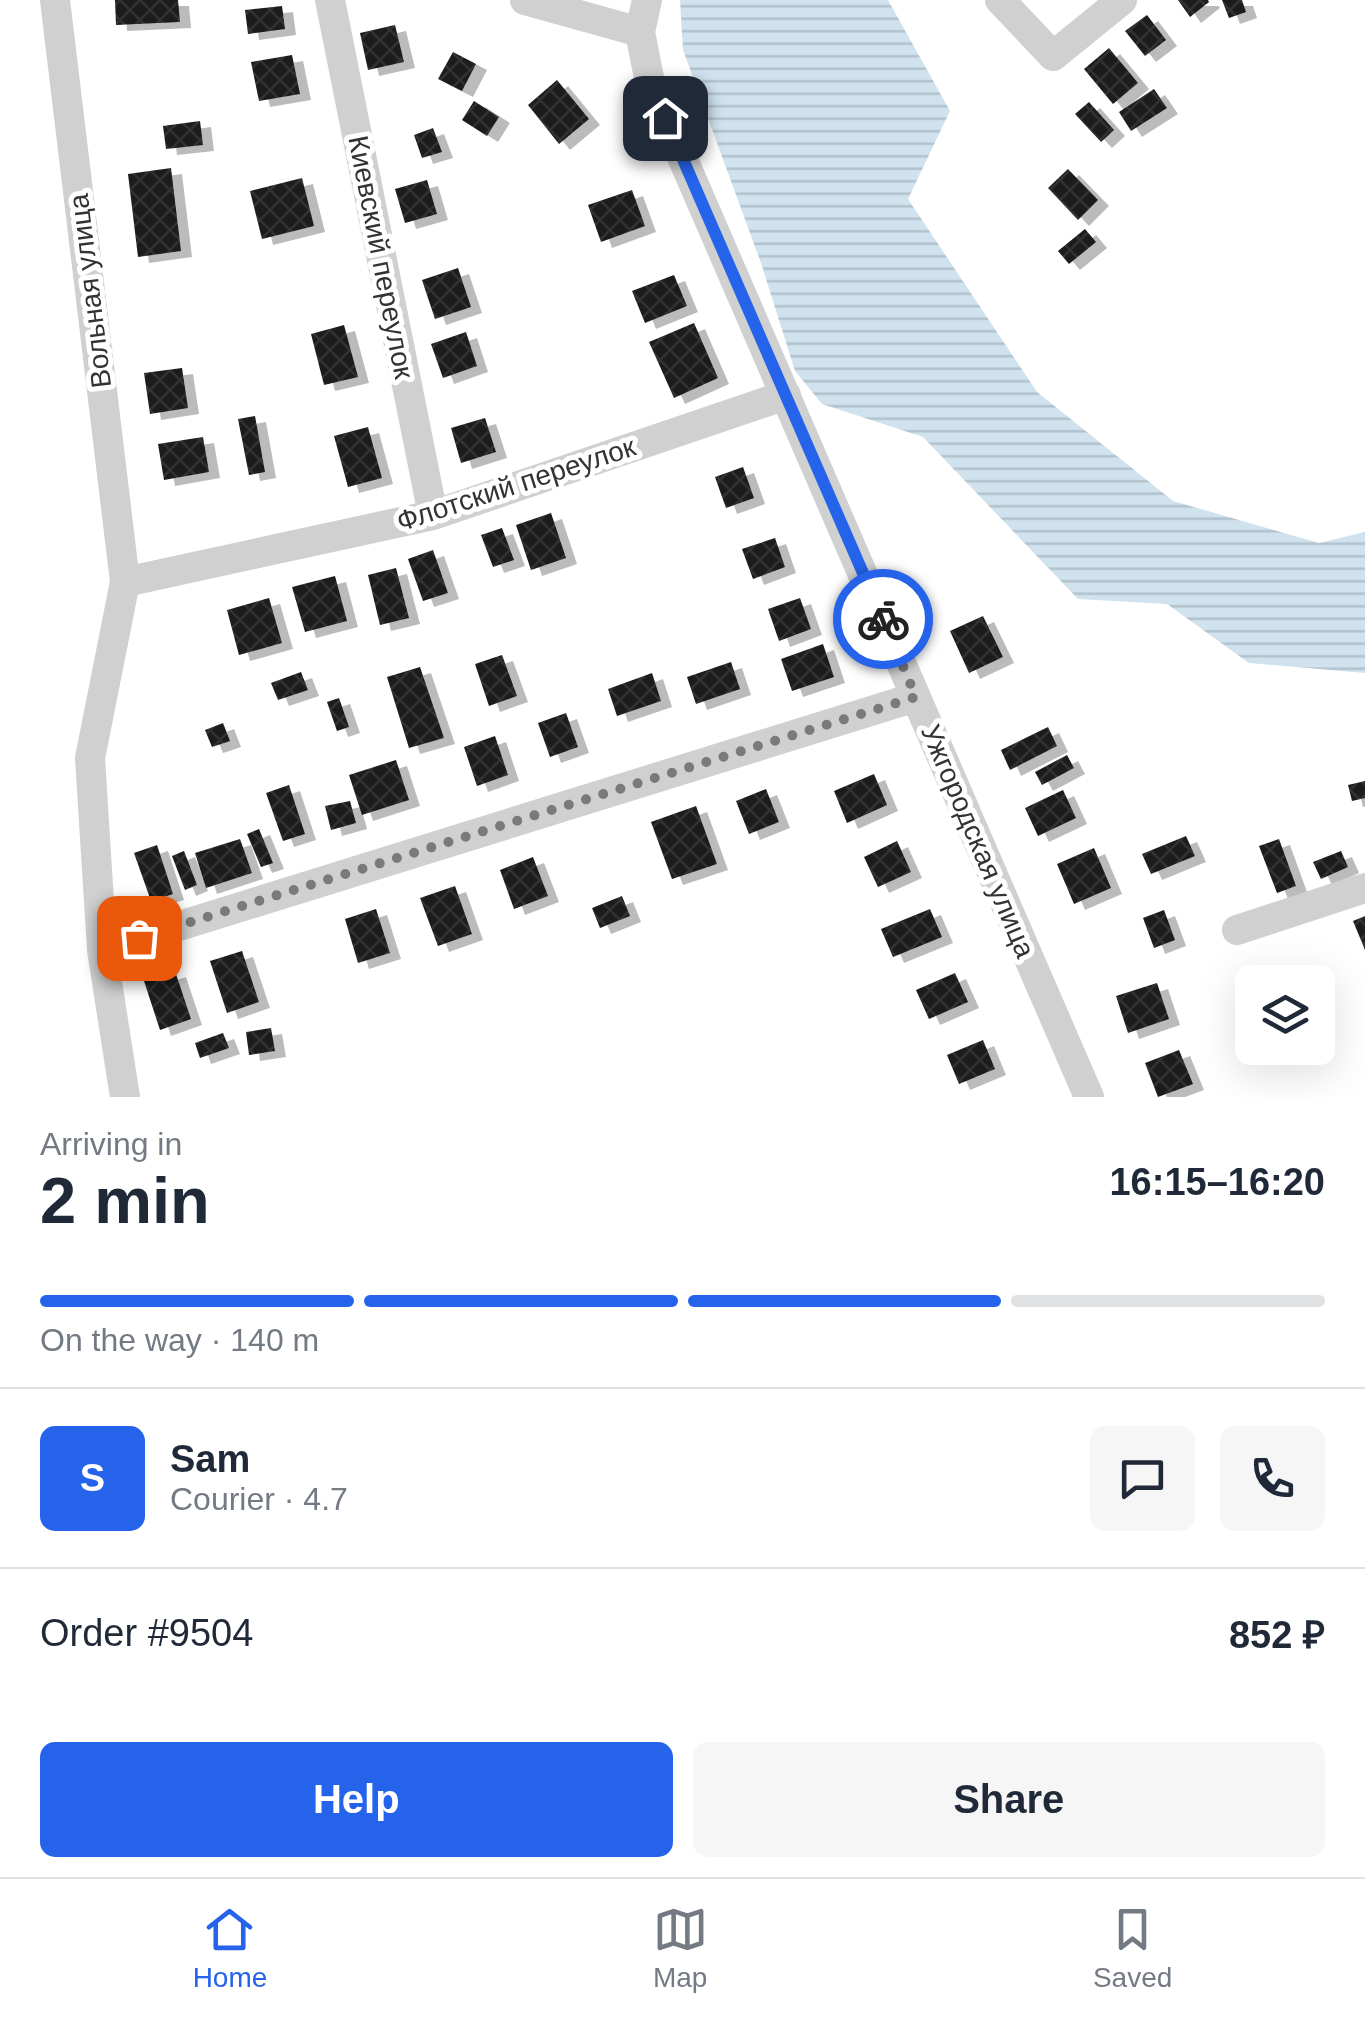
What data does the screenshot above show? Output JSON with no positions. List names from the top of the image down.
{
  "streets": {
    "street": [
      "Киевский переулок",
      "Вольная улица",
      "Флотский переулок",
      "Ужгородская улица"
    ]
  },
  "crossings": [
    ["Киевский переулок", "Флотский переулок"],
    ["Вольная улица", "Флотский переулок"],
    ["Флотский переулок", "Ужгородская улица"]
  ],
  "page": {
    "heading": ["2 min", "Arriving in", "16:15–16:20"],
    "panel": [
      "Sam",
      "Courier · 4.7",
      "Order #9504",
      "852 ₽"
    ],
    "bar": "On the way · 140 m",
    "round": "S",
    "buttons": ["Help", "Share"],
    "tabs": ["Home", "Map", "Saved"]
  }
}
